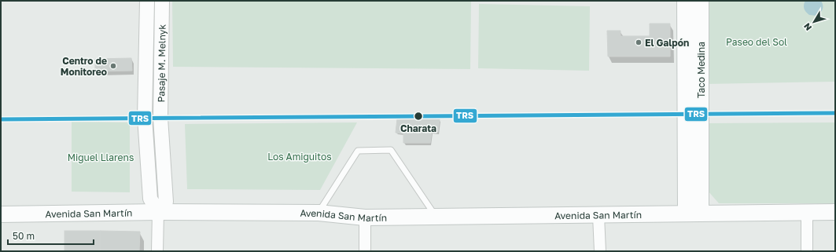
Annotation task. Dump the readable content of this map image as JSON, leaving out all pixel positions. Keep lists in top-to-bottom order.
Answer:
{
  "streets": {
    "main road": ["Taco Medina", "Avenida San Martín"],
    "street": ["Pasaje M. Melnyk"]
  },
  "crossings": [
    ["Pasaje M. Melnyk", "Avenida San Martín"],
    ["Taco Medina", "Avenida San Martín"]
  ],
  "parks": ["Paseo del Sol", "Los Amiguitos", "Miguel Llarens"],
  "places": ["El Galpón", "Centro de Monitoreo", "Charata"],
  "lines": ["transit line TRS"],
  "scale_bar": "50 m",
  "north": "bottom left"
}
